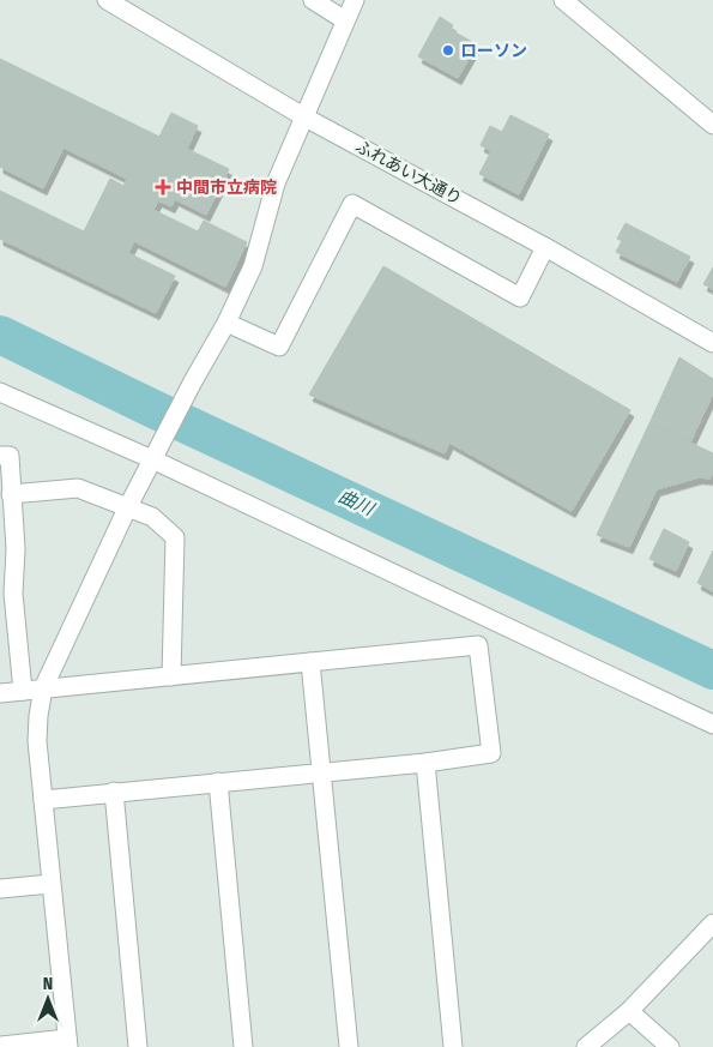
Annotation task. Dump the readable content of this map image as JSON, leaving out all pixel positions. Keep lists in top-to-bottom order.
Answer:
{
  "streets": {
    "street": ["ふれあい大通り"]
  },
  "water": ["曲川"],
  "places": {
    "other": ["ローソン"],
    "health": ["中間市立病院"]
  },
  "north": "top"
}
